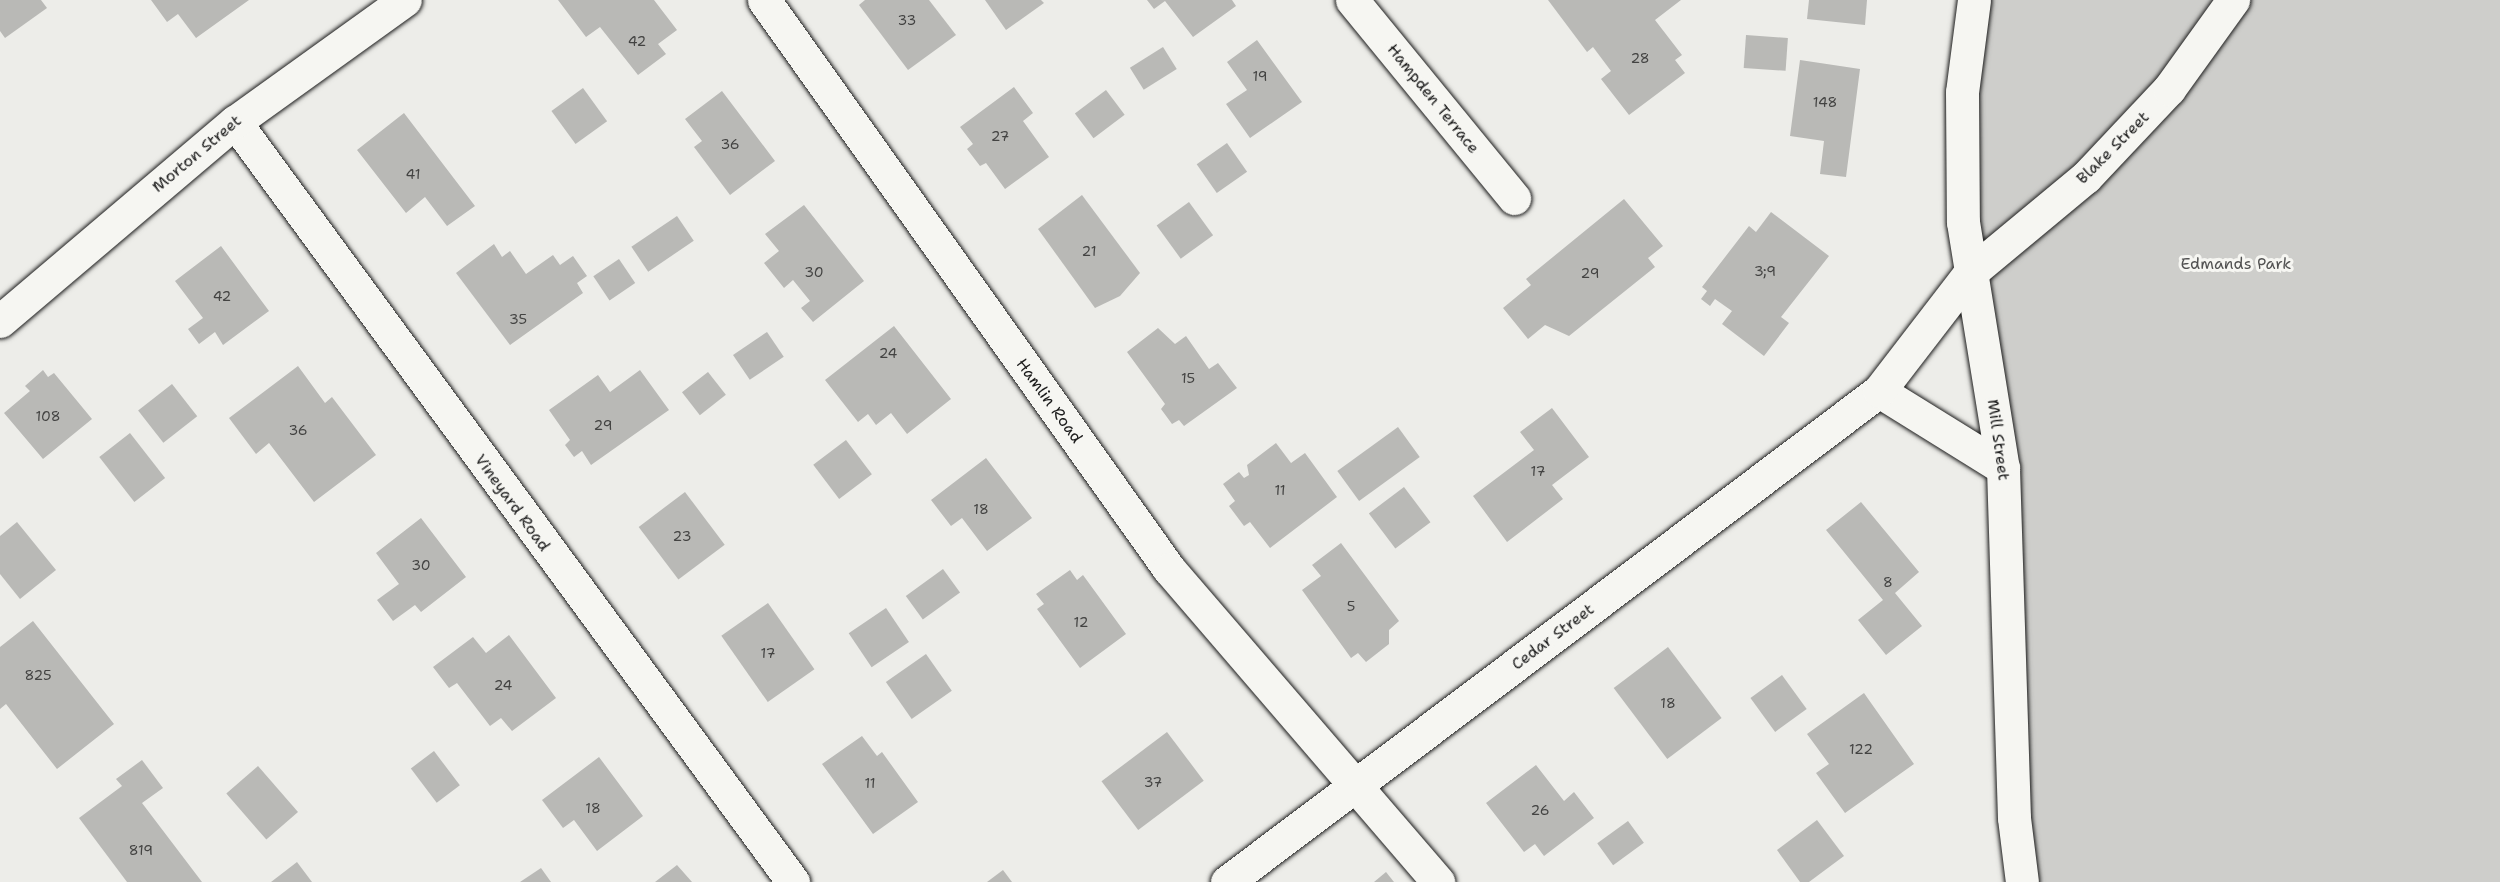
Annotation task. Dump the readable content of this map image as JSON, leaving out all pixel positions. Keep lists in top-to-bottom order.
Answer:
{
  "streets": {
    "street": [
      "Hampden Terrace",
      "Blake Street",
      "Morton Street",
      "Hamlin Road",
      "Mill Street",
      "Vineyard Road",
      "Cedar Street"
    ]
  },
  "crossings": [
    ["Blake Street", "Mill Street"],
    ["Blake Street", "Cedar Street"],
    ["Morton Street", "Vineyard Road"],
    ["Hamlin Road", "Cedar Street"],
    ["Mill Street", "Cedar Street"]
  ],
  "parks": ["Edmands Park"],
  "house_numbers": [
    "33",
    "42",
    "28",
    "19",
    "148",
    "27",
    "36",
    "41",
    "21",
    "3;9",
    "30",
    "29",
    "42",
    "35",
    "24",
    "15",
    "108",
    "29",
    "36",
    "17",
    "11",
    "18",
    "23",
    "30",
    "8",
    "5",
    "12",
    "17",
    "825",
    "24",
    "18",
    "122",
    "37",
    "11",
    "18",
    "26",
    "819"
  ]
}
